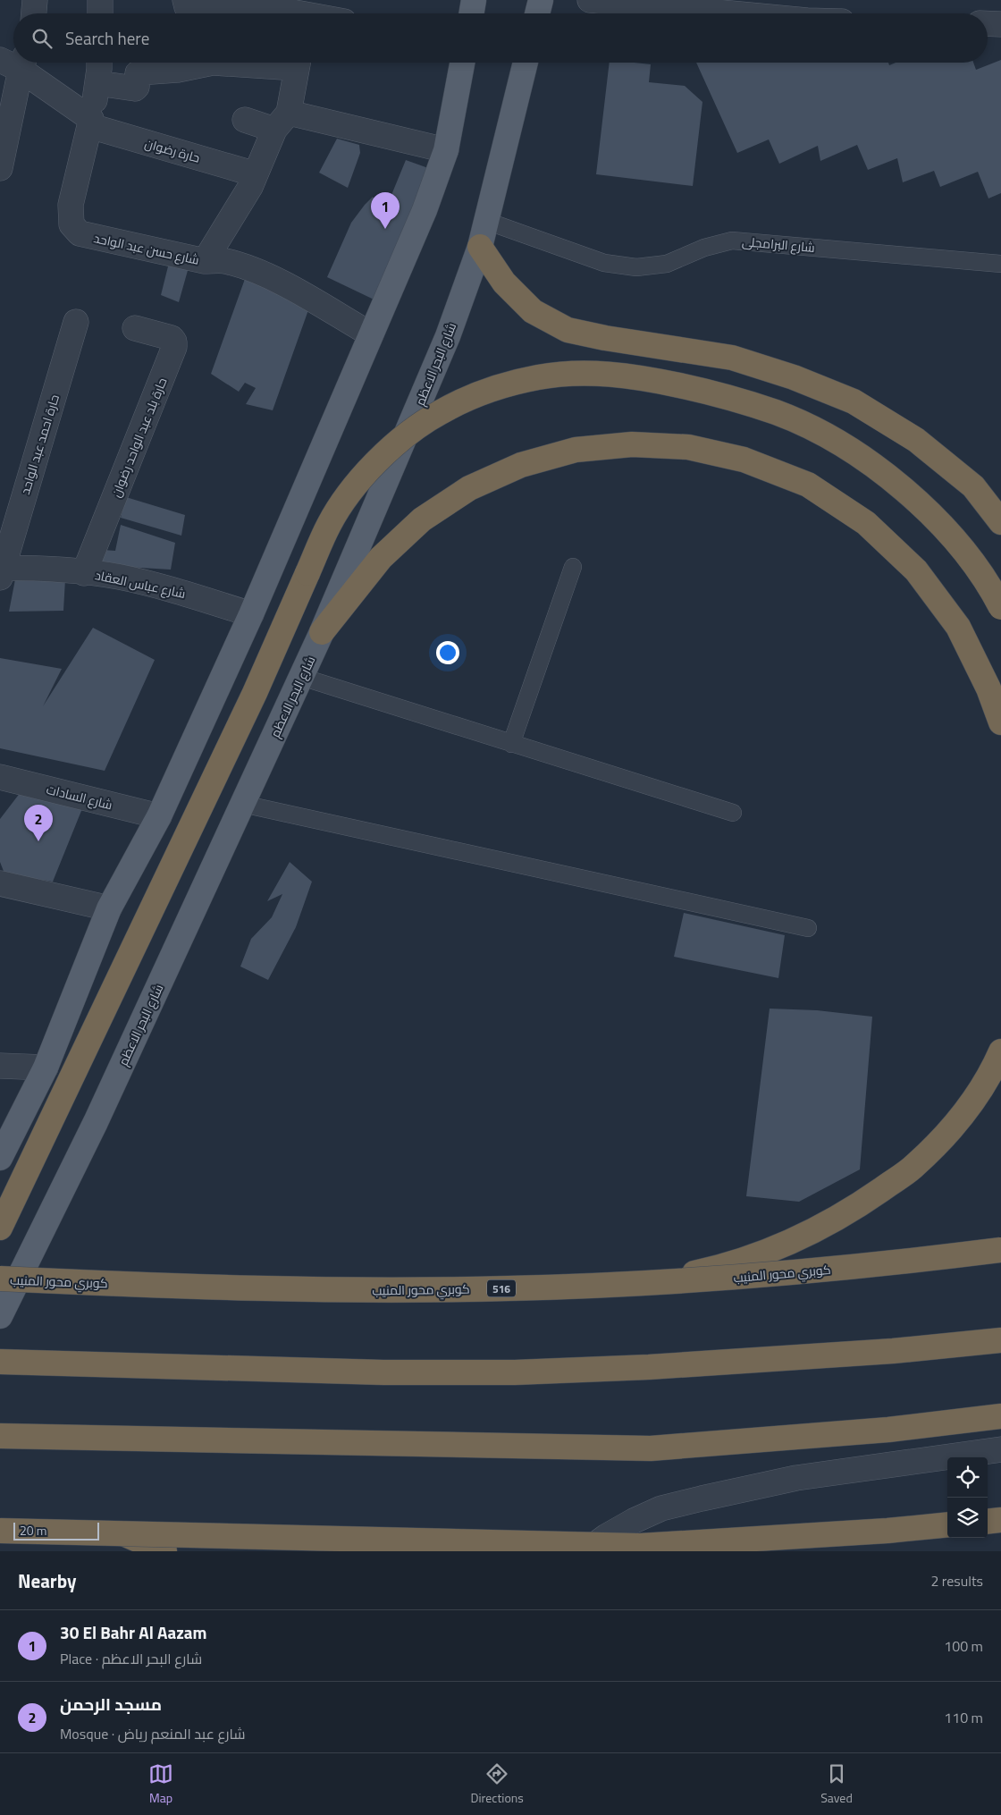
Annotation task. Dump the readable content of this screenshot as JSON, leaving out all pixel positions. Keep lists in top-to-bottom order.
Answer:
{
  "streets": {
    "highway": ["كوبري محور المنيب", "516"],
    "main road": ["شارع البحر الاعظم"],
    "street": [
      "حارة رضوان",
      "شارع حسن عبد الواحد",
      "حارة بلد عبد الواحد رضوان",
      "حارة احمد عبد الواحد",
      "شارع عباس العقاد",
      "شارع السادات"
    ],
    "lane": ["شارع البرامجلى"]
  },
  "crossings": [
    ["حارة رضوان", "شارع حسن عبد الواحد"],
    ["شارع البرامجلى", "شارع البحر الاعظم"],
    ["حارة بلد عبد الواحد رضوان", "شارع عباس العقاد"],
    ["حارة احمد عبد الواحد", "شارع عباس العقاد"]
  ],
  "scale_bar": "20 m",
  "page": {
    "search": "Search here",
    "pins": ["1", "2"],
    "scale": "20 m",
    "heading": ["Nearby", "2 results"],
    "list": [
      {
        "mark": "1",
        "name": "30 El Bahr Al Aazam",
        "note": "Place · شارع البحر الاعظم",
        "value": "100 m"
      },
      {
        "mark": "2",
        "name": "مسجد الرحمن",
        "note": "Mosque · شارع عبد المنعم رياض",
        "value": "110 m"
      }
    ],
    "nav": ["Map", "Directions", "Saved"]
  }
}
